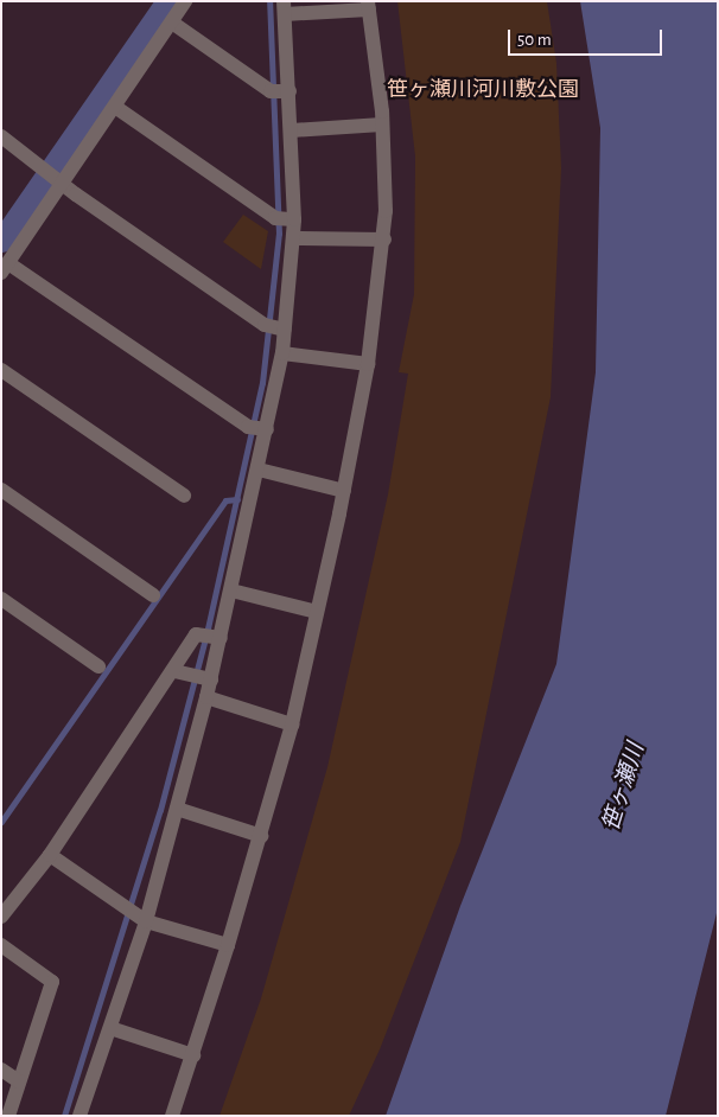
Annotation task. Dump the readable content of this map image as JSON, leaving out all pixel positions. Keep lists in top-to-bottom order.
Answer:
{
  "water": ["笹ヶ瀬川"],
  "parks": ["笹ヶ瀬川河川敷公園"],
  "scale_bar": "50 m"
}
